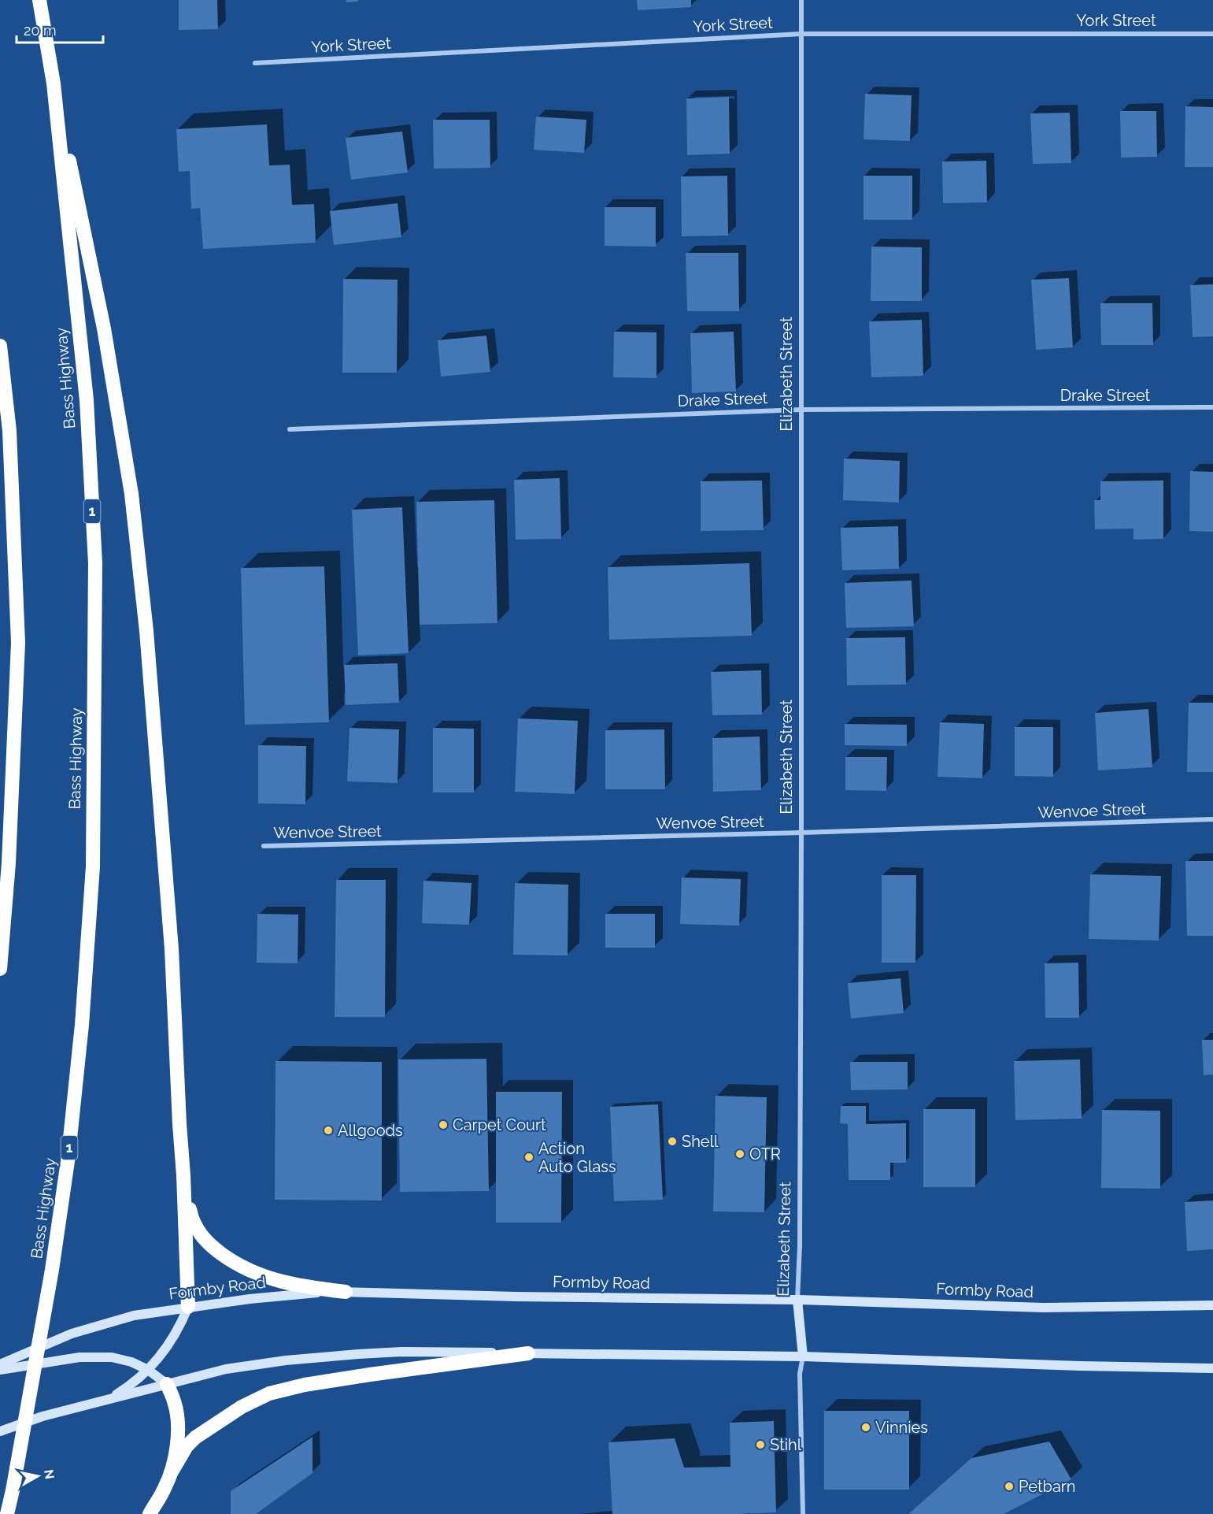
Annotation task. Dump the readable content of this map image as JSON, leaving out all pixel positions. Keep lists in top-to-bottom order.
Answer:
{
  "streets": {
    "highway": ["Bass Highway", "1"],
    "main road": ["Elizabeth Street", "Formby Road"],
    "street": ["York Street", "Drake Street", "Wenvoe Street"]
  },
  "crossings": [
    ["York Street", "Elizabeth Street"],
    ["Elizabeth Street", "Drake Street"],
    ["Elizabeth Street", "Wenvoe Street"],
    ["Elizabeth Street", "Formby Road"]
  ],
  "places": [
    "Carpet Court",
    "Allgoods",
    "Shell",
    "OTR",
    "Action Auto Glass",
    "Vinnies",
    "Stihl",
    "Petbarn"
  ],
  "scale_bar": "20 m",
  "north": "right"
}
